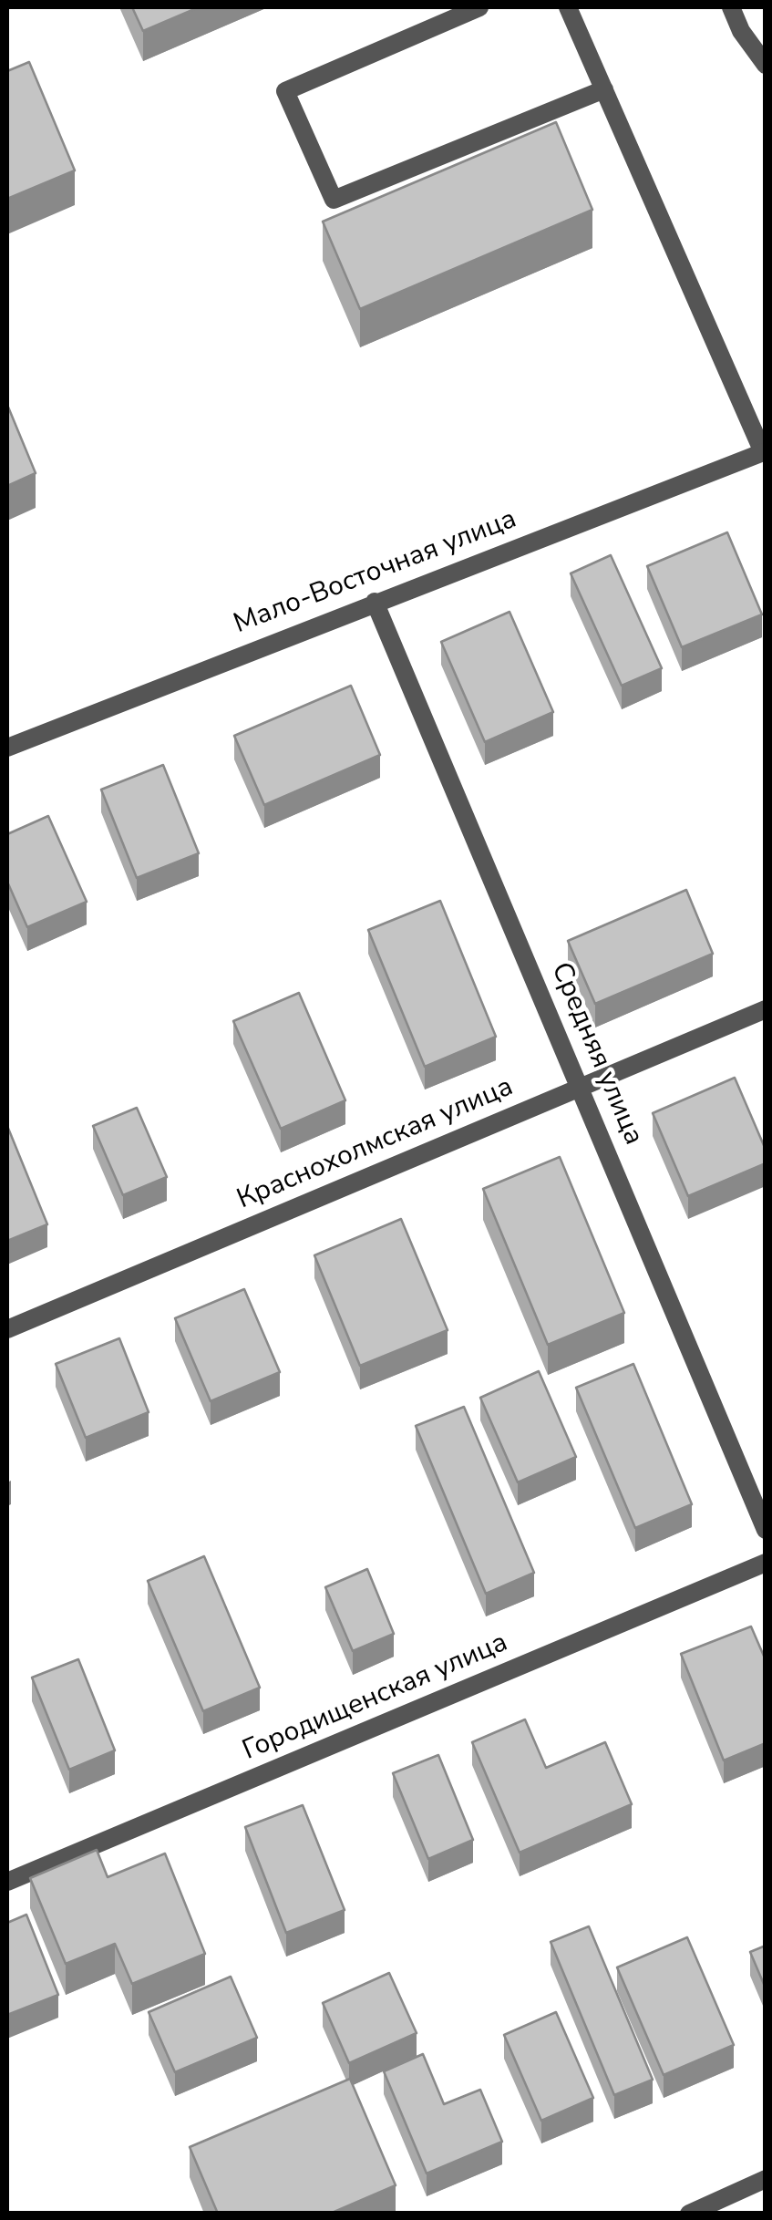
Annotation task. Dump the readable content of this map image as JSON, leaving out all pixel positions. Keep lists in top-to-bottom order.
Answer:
{
  "streets": {
    "street": [
      "Мало-Восточная улица",
      "Средняя улица",
      "Краснохолмская улица",
      "Городищенская улица"
    ]
  },
  "crossings": [
    ["Мало-Восточная улица", "Средняя улица"],
    ["Средняя улица", "Краснохолмская улица"]
  ]
}
